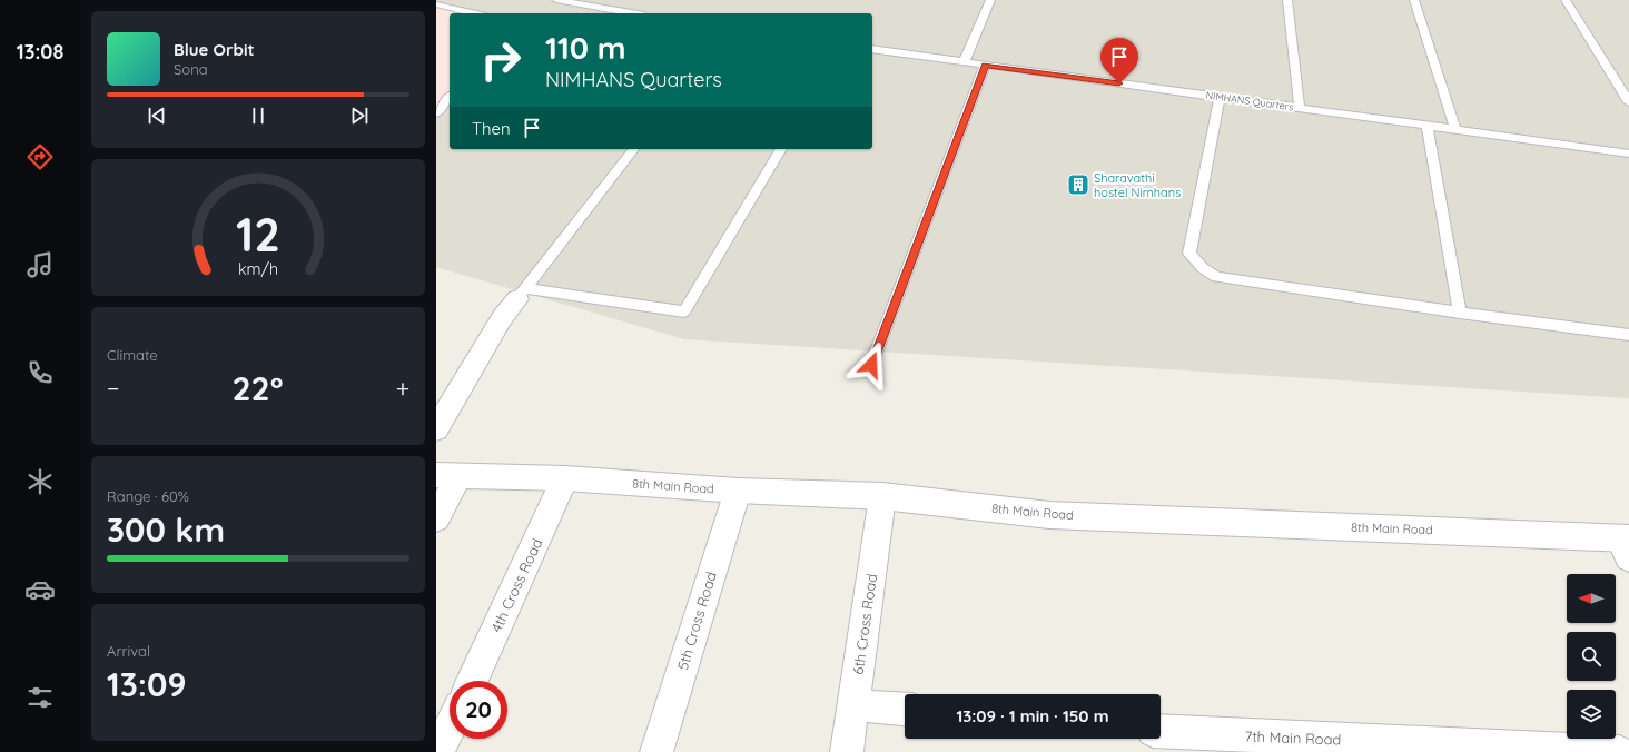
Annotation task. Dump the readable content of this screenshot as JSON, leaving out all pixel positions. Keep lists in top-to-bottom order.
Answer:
{
  "streets": {
    "street": [
      "8th Main Road",
      "4th Cross Road",
      "5th Cross Road",
      "6th Cross Road",
      "7th Main Road"
    ],
    "lane": ["NIMHANS Quarters"]
  },
  "crossings": [
    ["8th Main Road", "4th Cross Road"],
    ["8th Main Road", "5th Cross Road"],
    ["8th Main Road", "6th Cross Road"]
  ],
  "places": {
    "building": ["Sharavathi hostel Nimhans"]
  },
  "north": "left",
  "page": {
    "tabs": "13:08",
    "turn": ["110 m", "NIMHANS Quarters"],
    "song": ["Blue Orbit", "Sona"],
    "then": "Then",
    "tile": [
      "Climate",
      ["Range · 60%", "300 km"],
      ["Arrival", "13:09"]
    ],
    "heat": ["−", "22°", "+"],
    "limit": "20",
    "trip": "13:09 · 1 min · 150 m",
    "gauge": ["12", "km/h"]
  }
}
